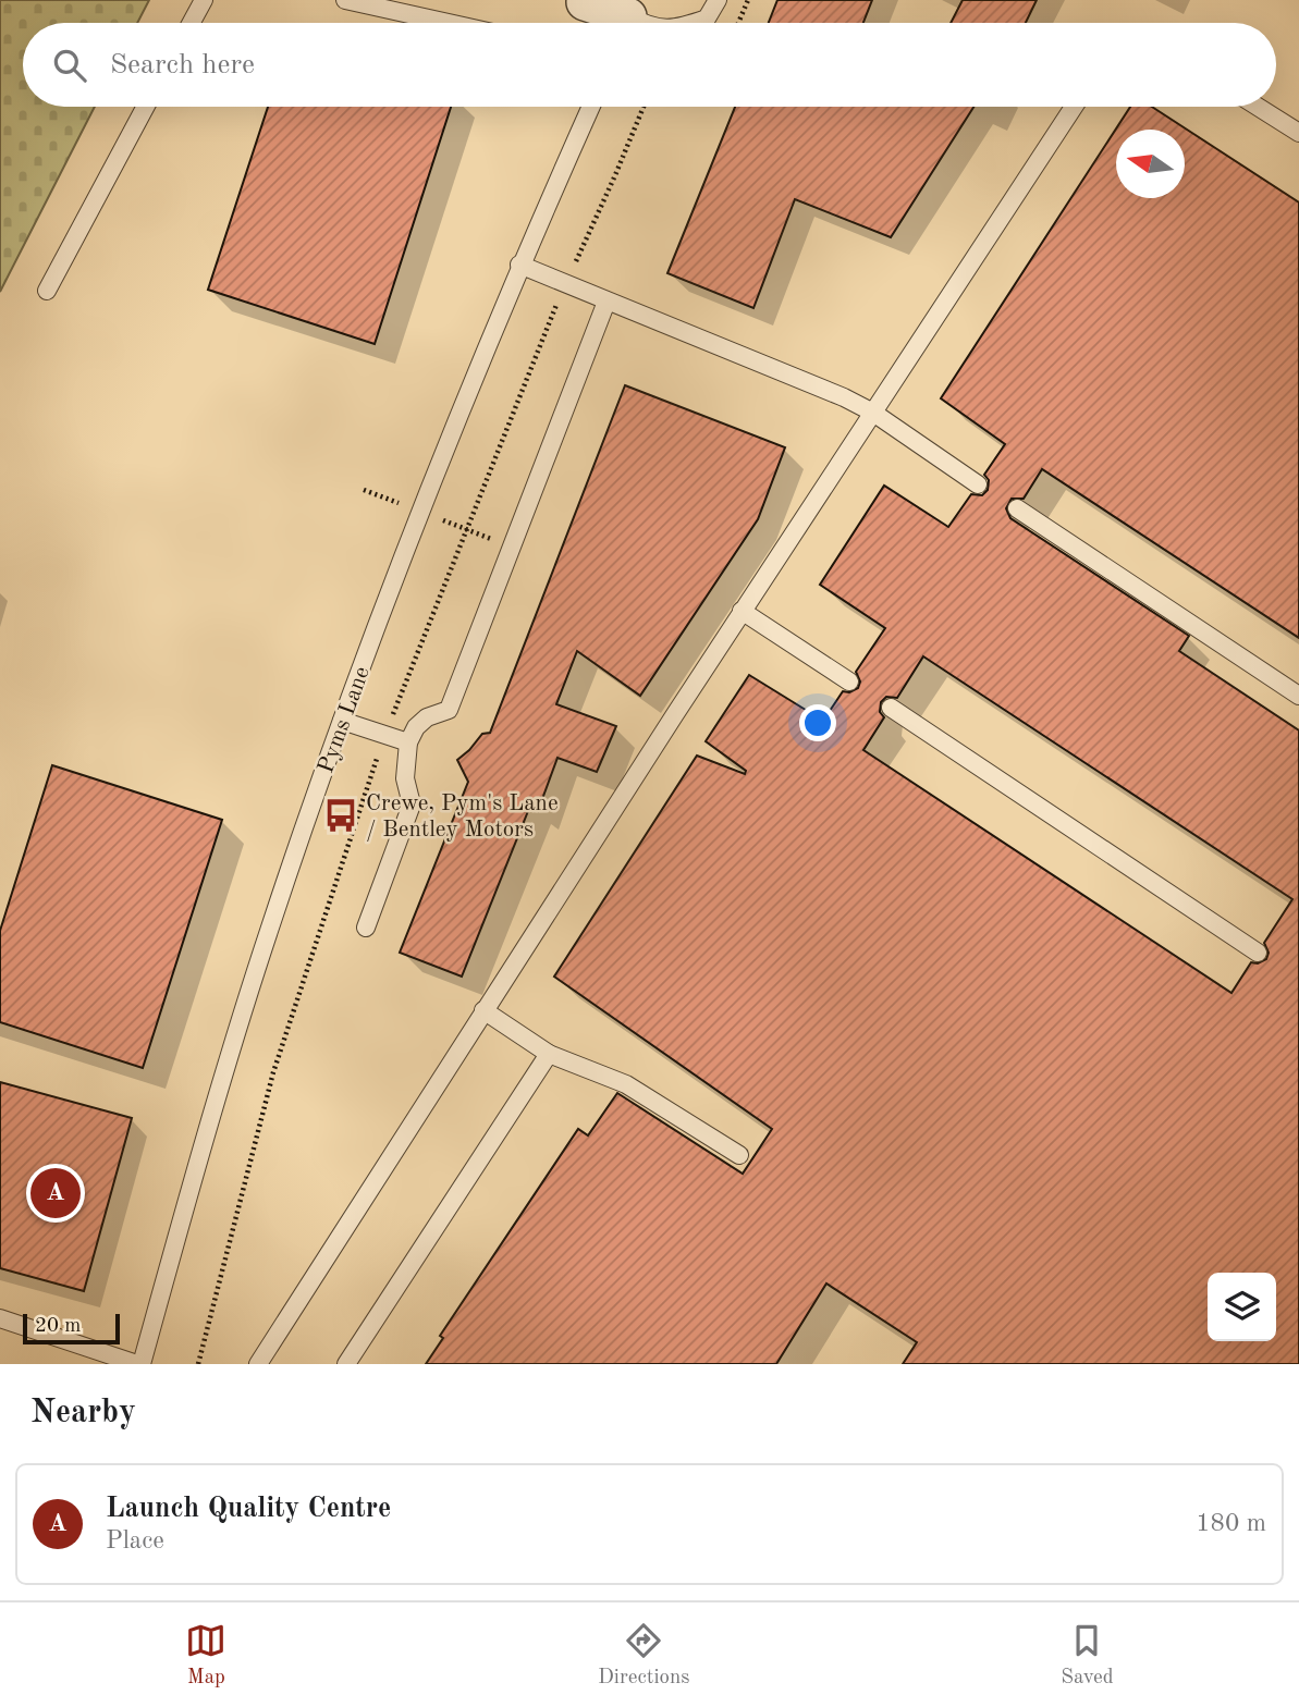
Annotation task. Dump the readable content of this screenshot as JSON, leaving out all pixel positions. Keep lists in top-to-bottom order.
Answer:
{
  "streets": {
    "lane": ["Pyms Lane"]
  },
  "places": {
    "bus stop": ["Crewe, Pym's Lane / Bentley Motors"]
  },
  "scale_bar": "20 m",
  "north": "left",
  "page": {
    "search": "Search here",
    "pins": "A",
    "scale": "20 m",
    "heading": "Nearby",
    "list": [
      {
        "mark": "A",
        "name": "Launch Quality Centre",
        "note": "Place",
        "value": "180 m"
      }
    ],
    "nav": ["Map", "Directions", "Saved"]
  }
}
